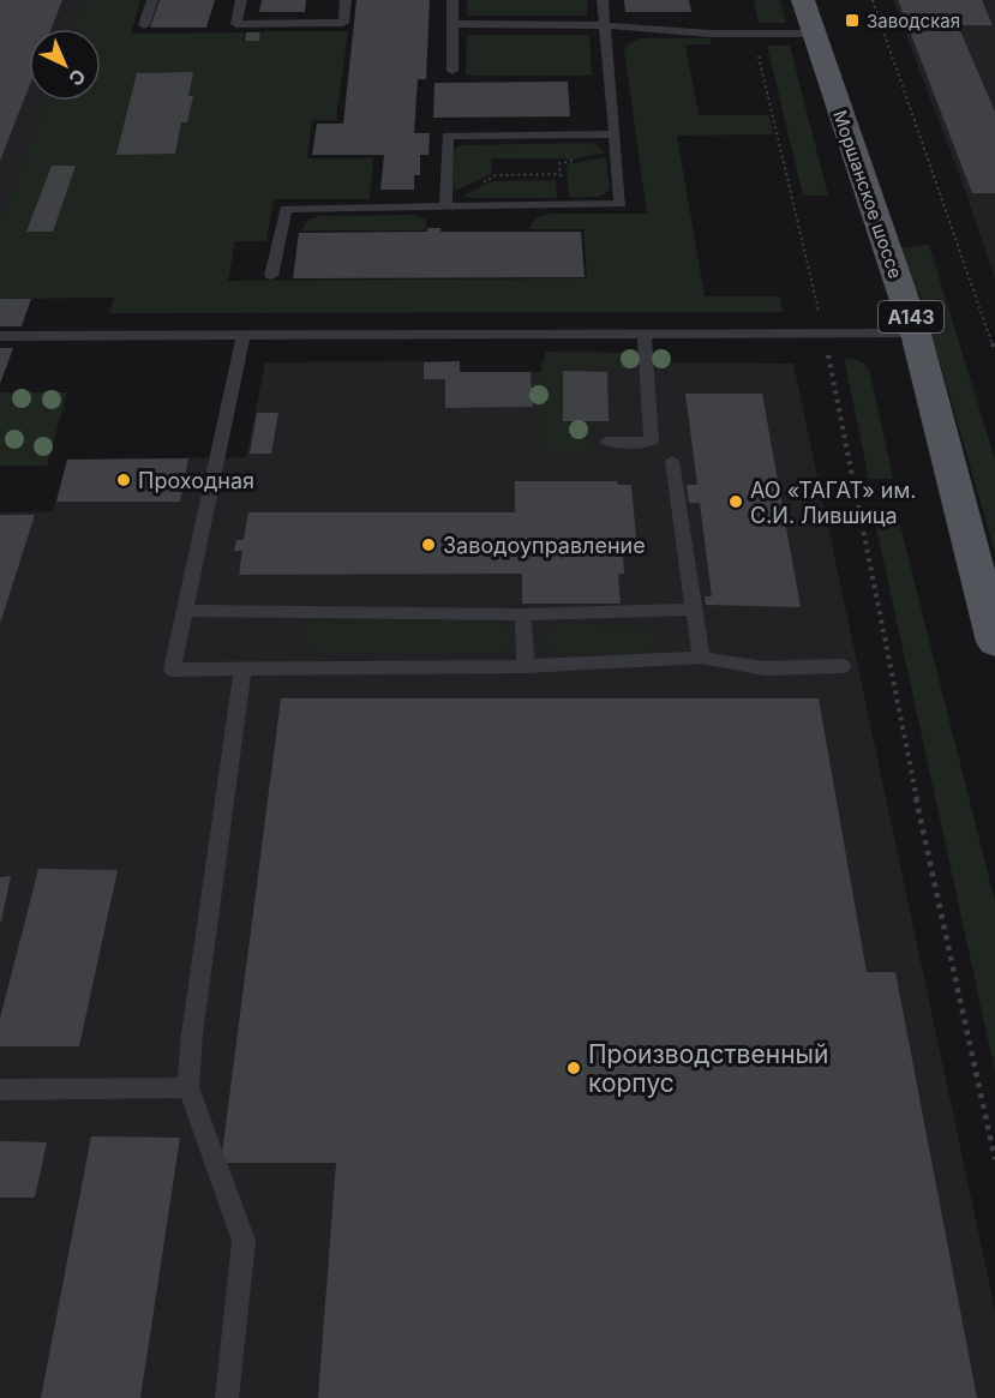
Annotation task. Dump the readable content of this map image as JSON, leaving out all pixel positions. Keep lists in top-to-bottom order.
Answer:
{
  "streets": {
    "main road": ["Моршанское шоссе", "А143"]
  },
  "places": {
    "transit": ["Заводская"],
    "other": [
      "Проходная",
      "АО «ТАГАТ» им. С.И. Лившица",
      "Заводоуправление",
      "Производственный корпус"
    ]
  },
  "north": "bottom right"
}
